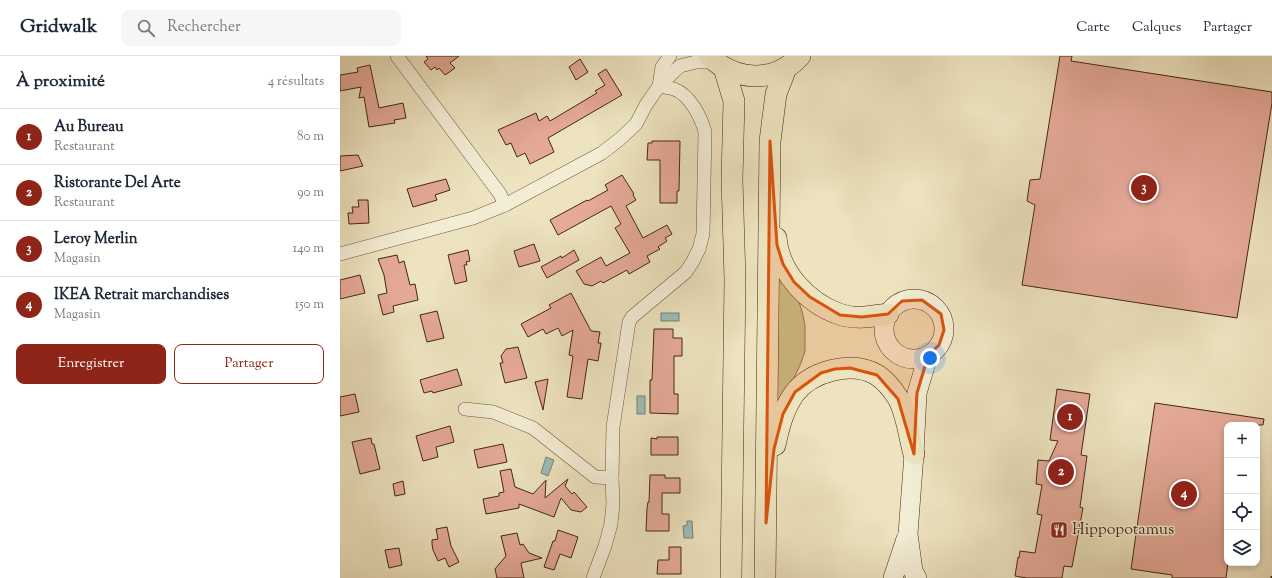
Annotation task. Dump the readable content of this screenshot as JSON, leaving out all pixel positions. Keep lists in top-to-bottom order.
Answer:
{
  "places": {
    "restaurant": ["Hippopotamus"]
  },
  "page": {
    "header": "Gridwalk",
    "search": "Rechercher",
    "nav": ["Carte", "Calques", "Partager"],
    "heading": ["À proximité", "4 résultats"],
    "list": [
      {
        "mark": "1",
        "name": "Au Bureau",
        "note": "Restaurant",
        "value": "80 m"
      },
      {
        "mark": "2",
        "name": "Ristorante Del Arte",
        "note": "Restaurant",
        "value": "90 m"
      },
      {
        "mark": "3",
        "name": "Leroy Merlin",
        "note": "Magasin",
        "value": "140 m"
      },
      {
        "mark": "4",
        "name": "IKEA Retrait marchandises",
        "note": "Magasin",
        "value": "150 m"
      }
    ],
    "pins": [
      "3",
      "1",
      "2",
      "4"
    ],
    "buttons": ["Enregistrer", "Partager"],
    "map_buttons": ["+", "−"]
  }
}
